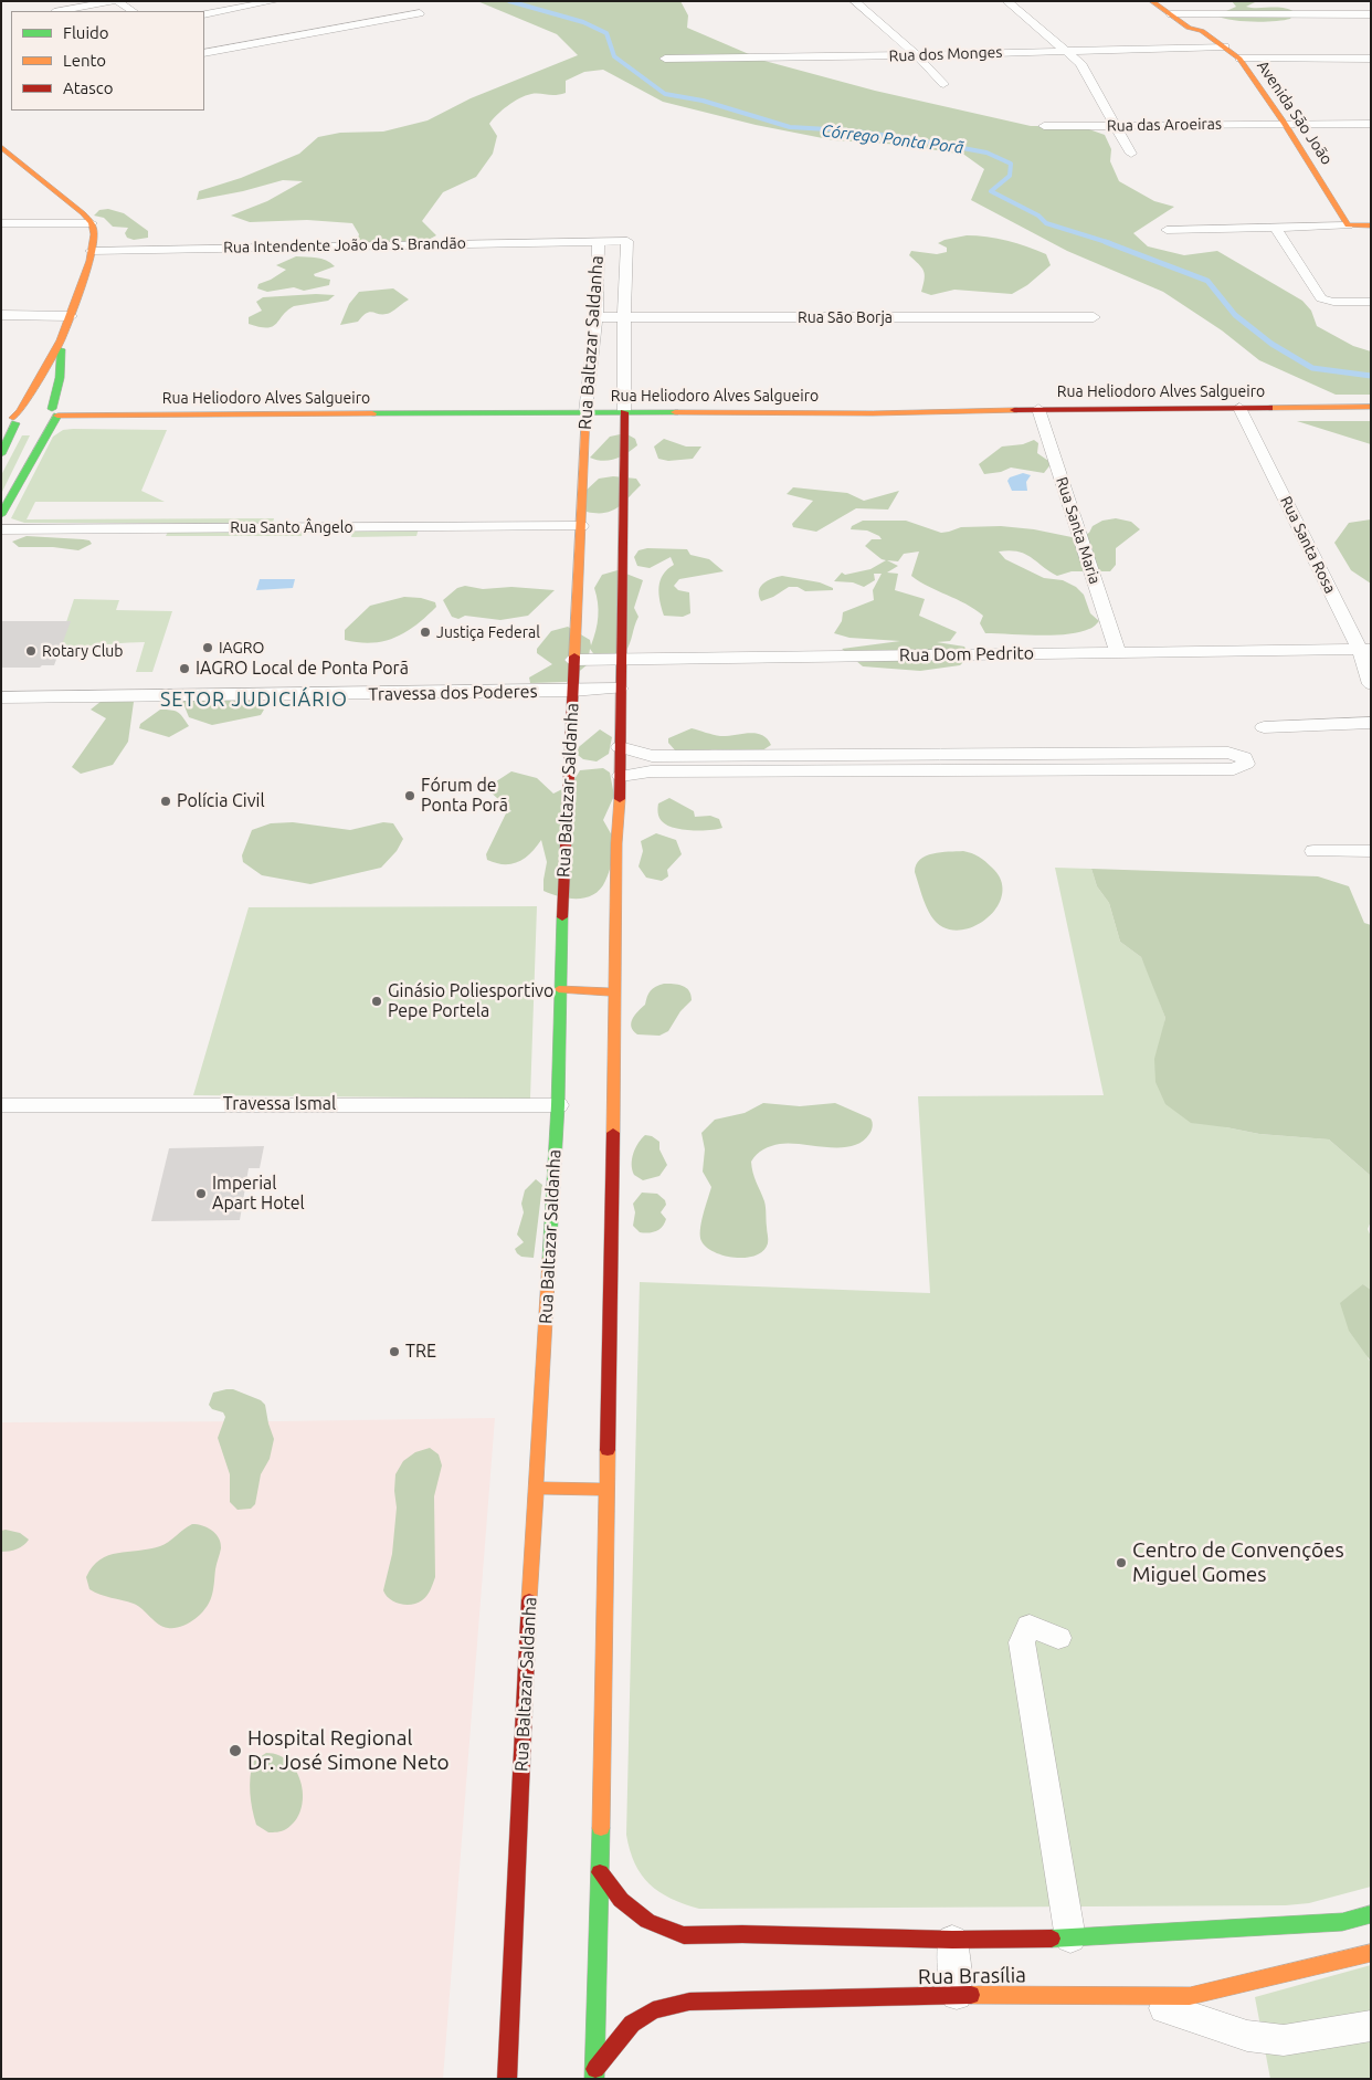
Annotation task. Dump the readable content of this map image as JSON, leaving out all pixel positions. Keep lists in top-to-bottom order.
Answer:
{
  "streets": {
    "main road": [
      "Avenida São João",
      "Rua Baltazar Saldanha",
      "Rua Heliodoro Alves Salgueiro",
      "Rua Brasília"
    ],
    "street": [
      "Rua dos Monges",
      "Rua das Aroeiras",
      "Rua Intendente João da S. Brandão",
      "Rua São Borja",
      "Rua Santo Ângelo",
      "Rua Santa Maria",
      "Rua Santa Rosa",
      "Rua Dom Pedrito",
      "Travessa dos Poderes",
      "Travessa Ismal"
    ]
  },
  "crossings": [
    ["Rua dos Monges", "Avenida São João"],
    ["Avenida São João", "Rua das Aroeiras"],
    ["Rua Intendente João da S. Brandão", "Rua Baltazar Saldanha"],
    ["Rua São Borja", "Rua Baltazar Saldanha"],
    ["Rua Baltazar Saldanha", "Rua Heliodoro Alves Salgueiro"],
    ["Rua Baltazar Saldanha", "Rua Santo Ângelo"],
    ["Rua Baltazar Saldanha", "Rua Dom Pedrito"],
    ["Rua Baltazar Saldanha", "Travessa dos Poderes"],
    ["Rua Baltazar Saldanha", "Travessa Ismal"],
    ["Rua Baltazar Saldanha", "Rua Brasília"],
    ["Rua Heliodoro Alves Salgueiro", "Rua Santa Maria"],
    ["Rua Heliodoro Alves Salgueiro", "Rua Santa Rosa"],
    ["Rua Santa Maria", "Rua Dom Pedrito"],
    ["Rua Santa Rosa", "Rua Dom Pedrito"]
  ],
  "districts": ["SETOR JUDICIÁRIO"],
  "water": ["Córrego Ponta Porã"],
  "places": [
    "Justiça Federal",
    "IAGRO",
    "Rotary Club",
    "IAGRO Local de Ponta Porã",
    "Fórum de Ponta Porã",
    "Polícia Civil",
    "Ginásio Poliesportivo Pepe Portela",
    "Imperial Apart Hotel",
    "TRE",
    "Centro de Convenções Miguel Gomes",
    "Hospital Regional Dr. José Simone Neto"
  ],
  "legend": ["Fluido", "Lento", "Atasco"]
}
